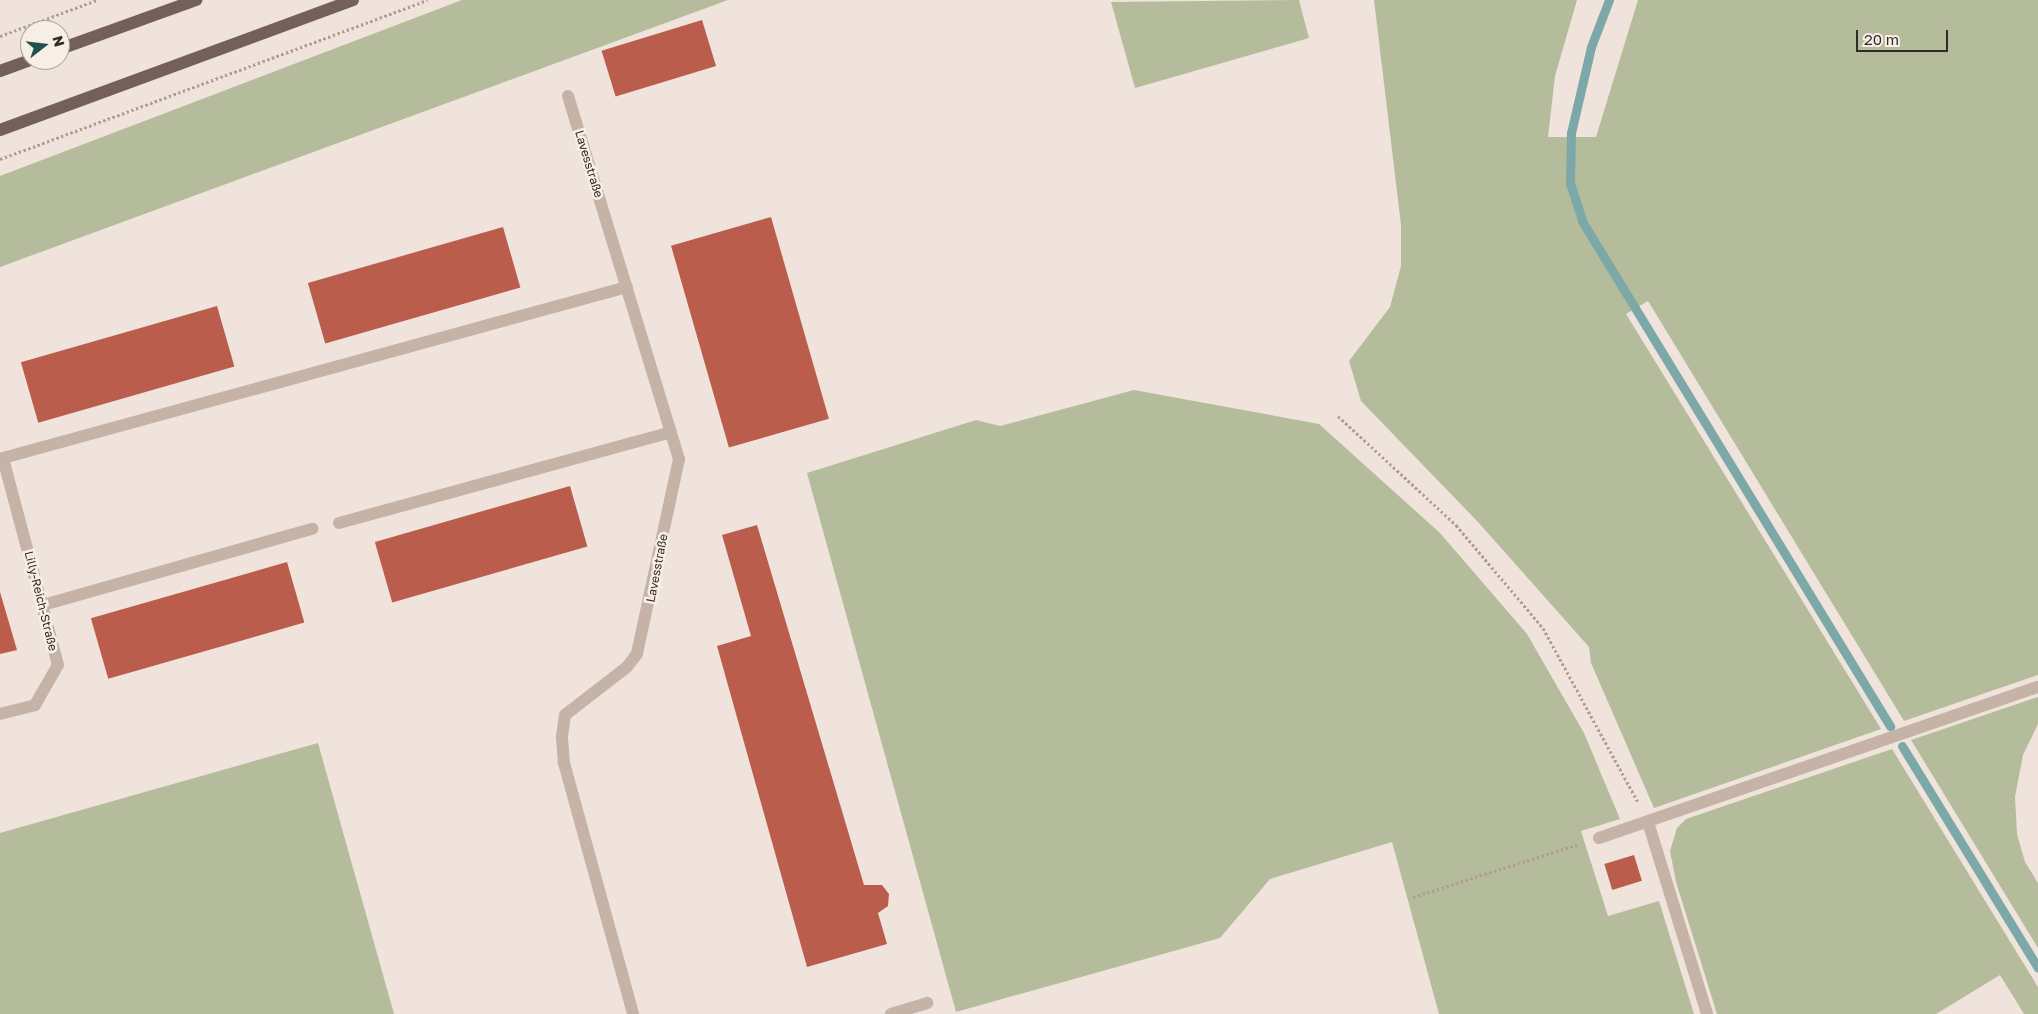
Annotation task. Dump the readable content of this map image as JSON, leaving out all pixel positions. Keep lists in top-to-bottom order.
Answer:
{
  "streets": {
    "street": ["Lavesstraße", "Lilly-Reich-Straße"]
  },
  "crossings": [
    ["Lavesstraße", "Lilly-Reich-Straße"]
  ],
  "scale_bar": "20 m",
  "north": "right"
}
